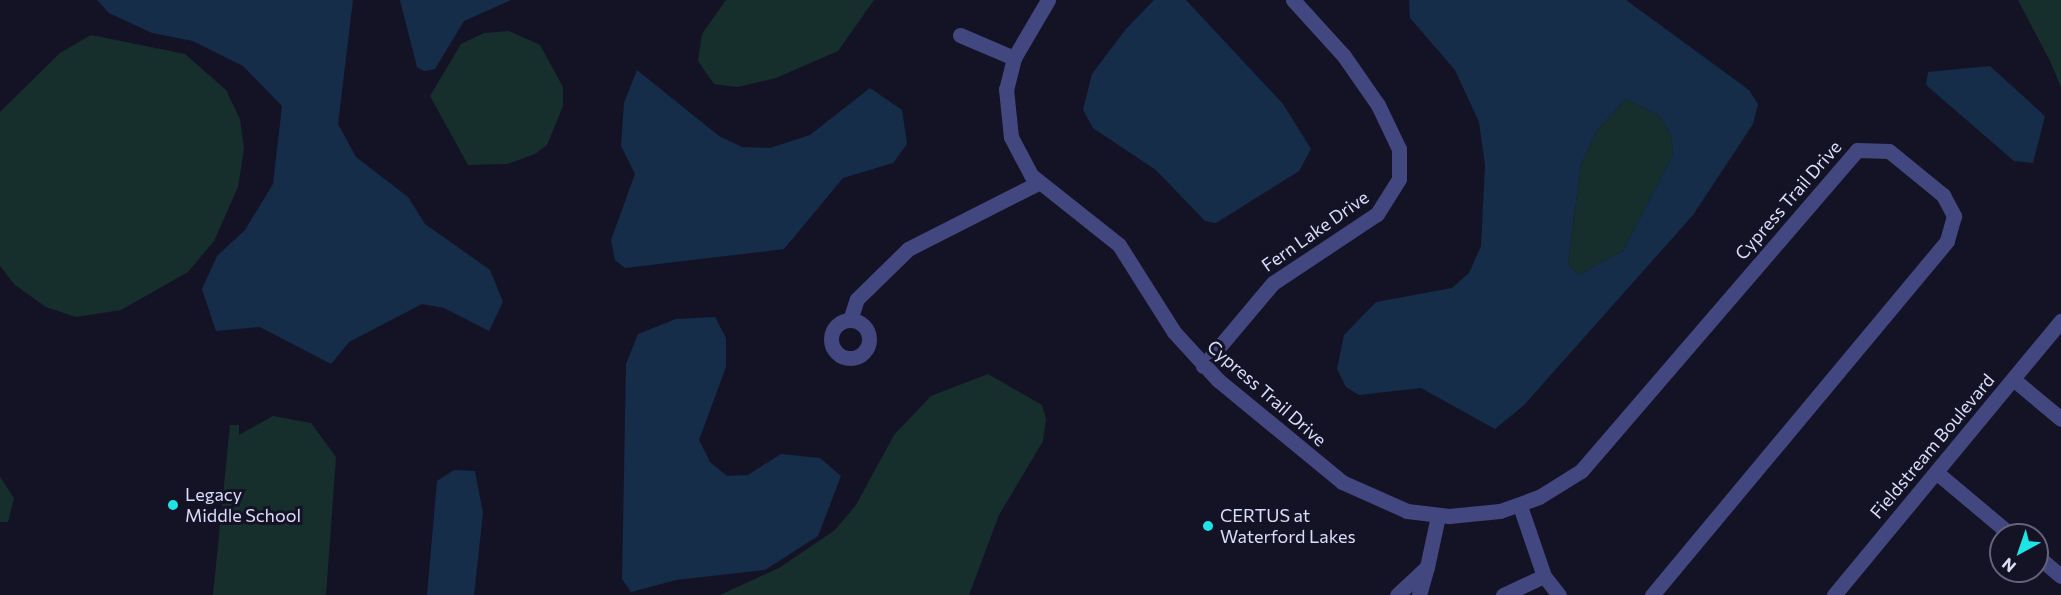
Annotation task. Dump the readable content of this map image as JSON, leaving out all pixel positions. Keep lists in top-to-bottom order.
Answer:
{
  "streets": {
    "street": ["Cypress Trail Drive", "Fern Lake Drive", "Fieldstream Boulevard"]
  },
  "crossings": [
    ["Cypress Trail Drive", "Fern Lake Drive"]
  ],
  "places": ["Legacy Middle School", "CERTUS at Waterford Lakes"],
  "north": "bottom left"
}
